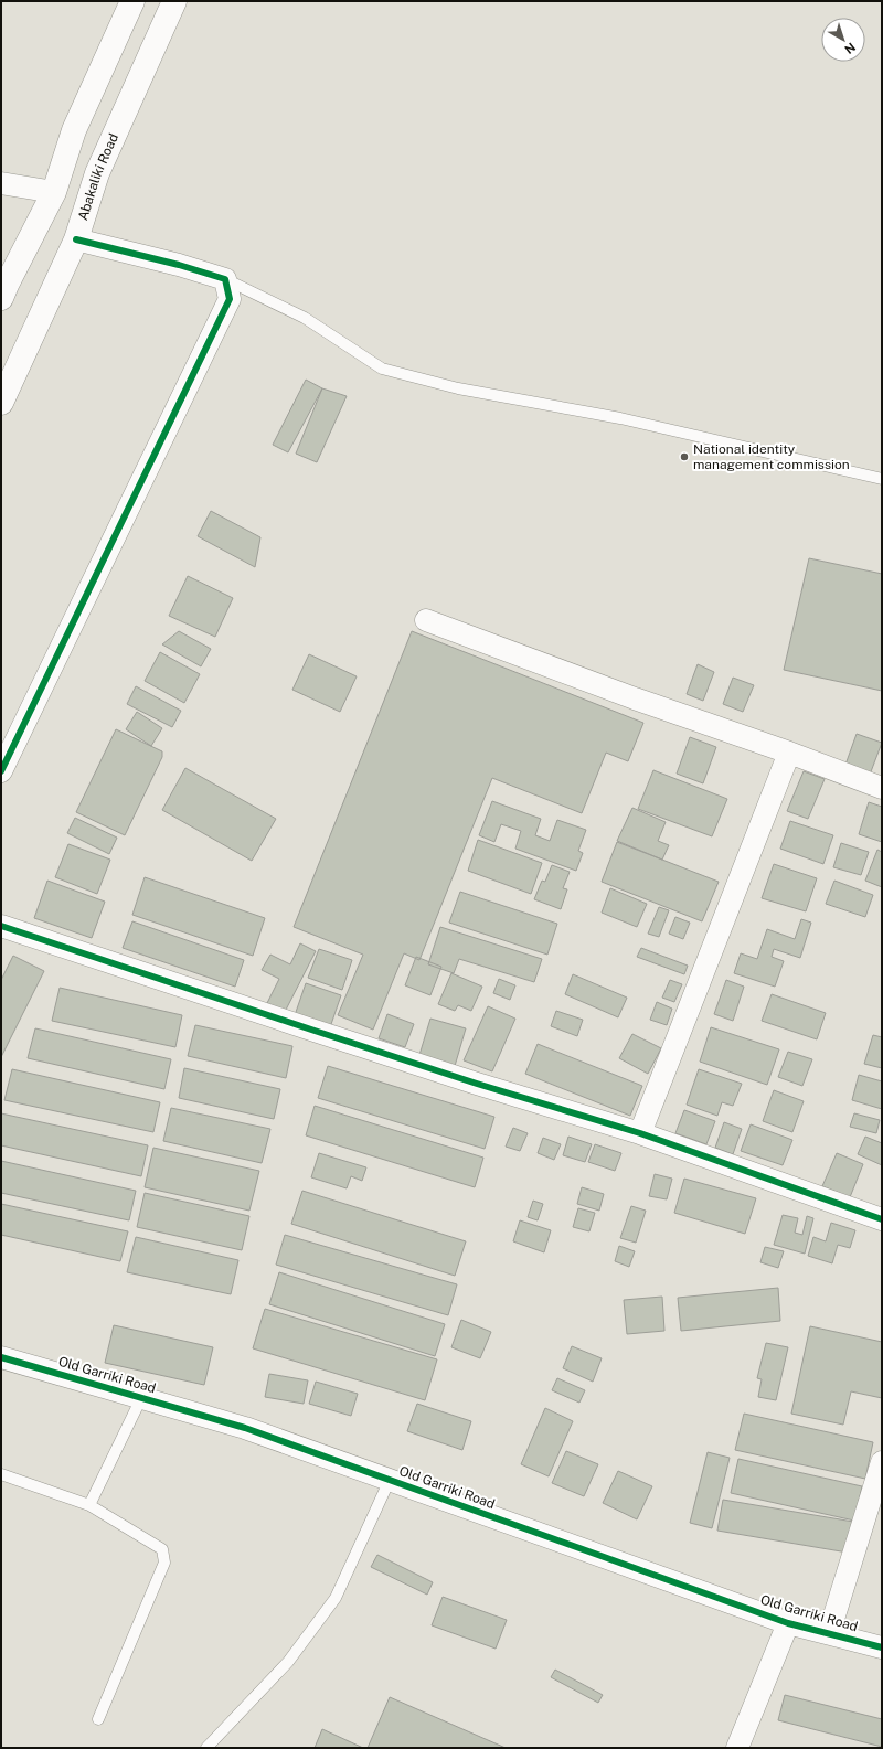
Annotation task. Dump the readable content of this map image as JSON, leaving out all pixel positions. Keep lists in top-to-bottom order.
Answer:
{
  "streets": {
    "highway": ["Abakaliki Road"],
    "street": ["Old Garriki Road"]
  },
  "places": ["National identity management commission"],
  "north": "bottom right"
}
